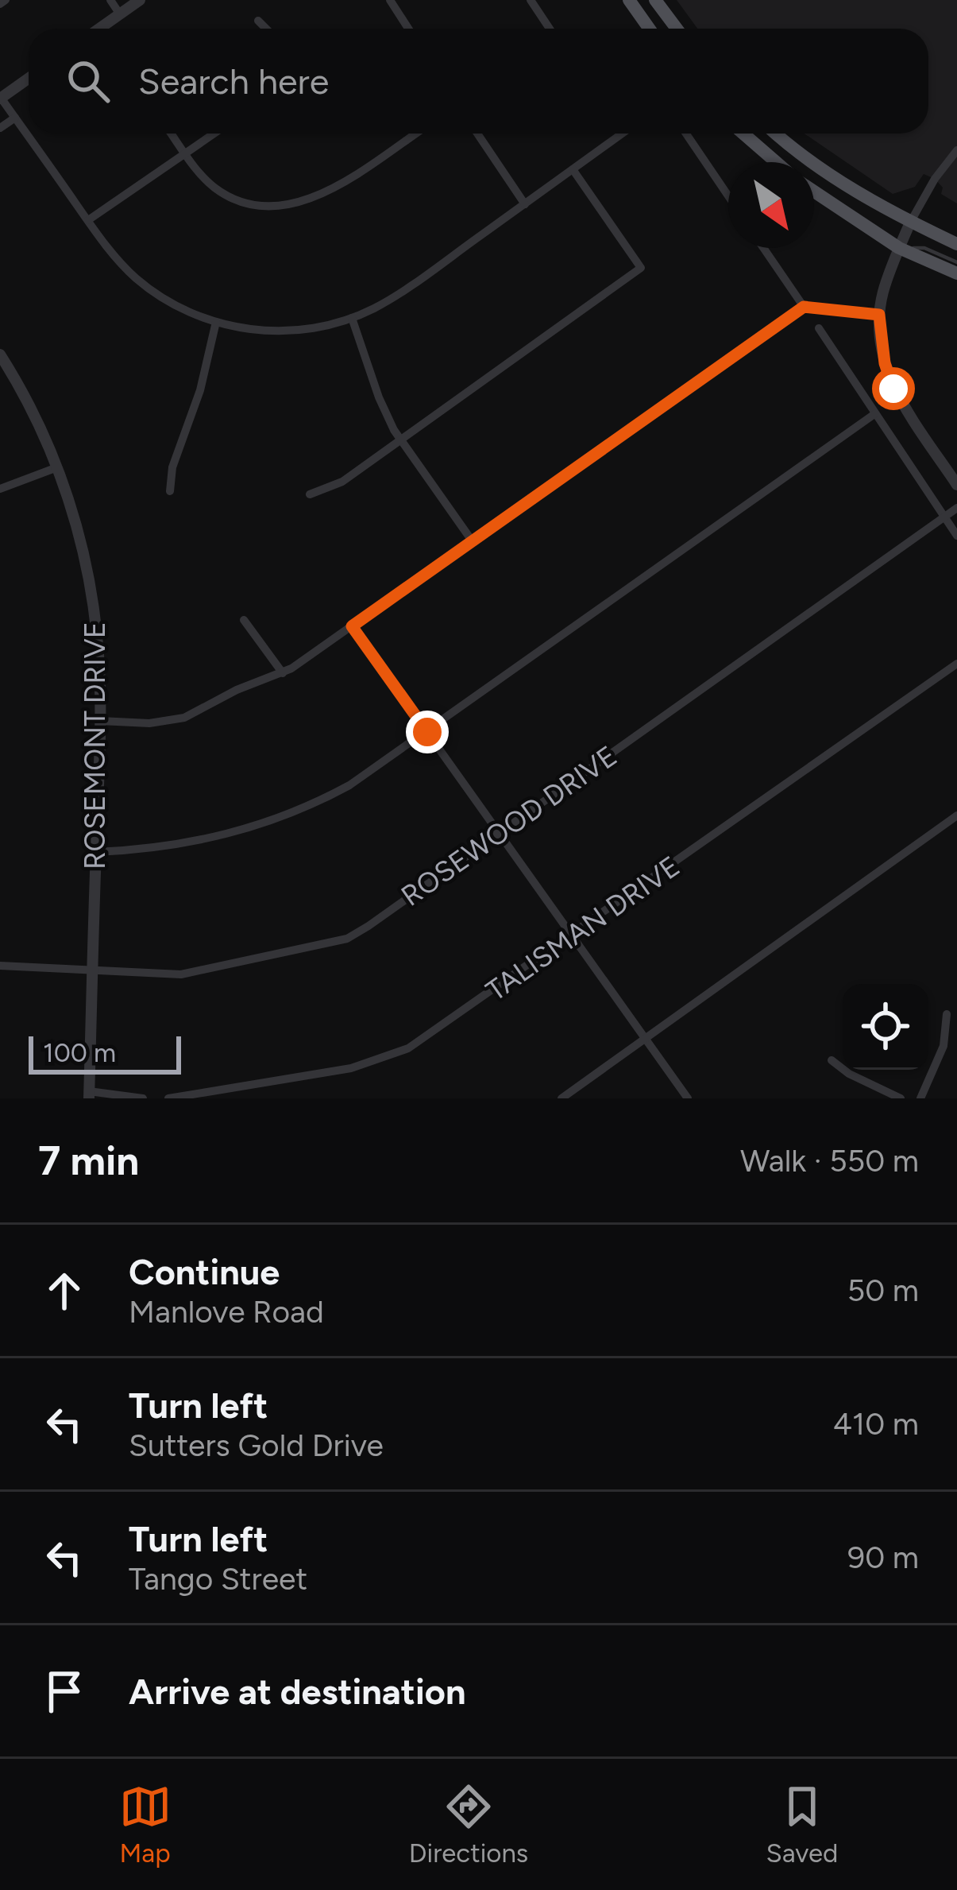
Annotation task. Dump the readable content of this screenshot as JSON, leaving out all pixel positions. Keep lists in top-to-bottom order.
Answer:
{
  "streets": {
    "street": ["ROSEMONT DRIVE", "ROSEWOOD DRIVE", "TALISMAN DRIVE"]
  },
  "crossings": [
    ["ROSEMONT DRIVE", "ROSEWOOD DRIVE"]
  ],
  "scale_bar": "100 m",
  "north": "bottom right",
  "page": {
    "search": "Search here",
    "scale": "100 m",
    "heading": ["7 min", "Walk · 550 m"],
    "list": [
      ["Continue", "Manlove Road", "50 m"],
      ["Turn left", "Sutters Gold Drive", "410 m"],
      ["Turn left", "Tango Street", "90 m"],
      "Arrive at destination"
    ],
    "nav": ["Map", "Directions", "Saved"]
  }
}
